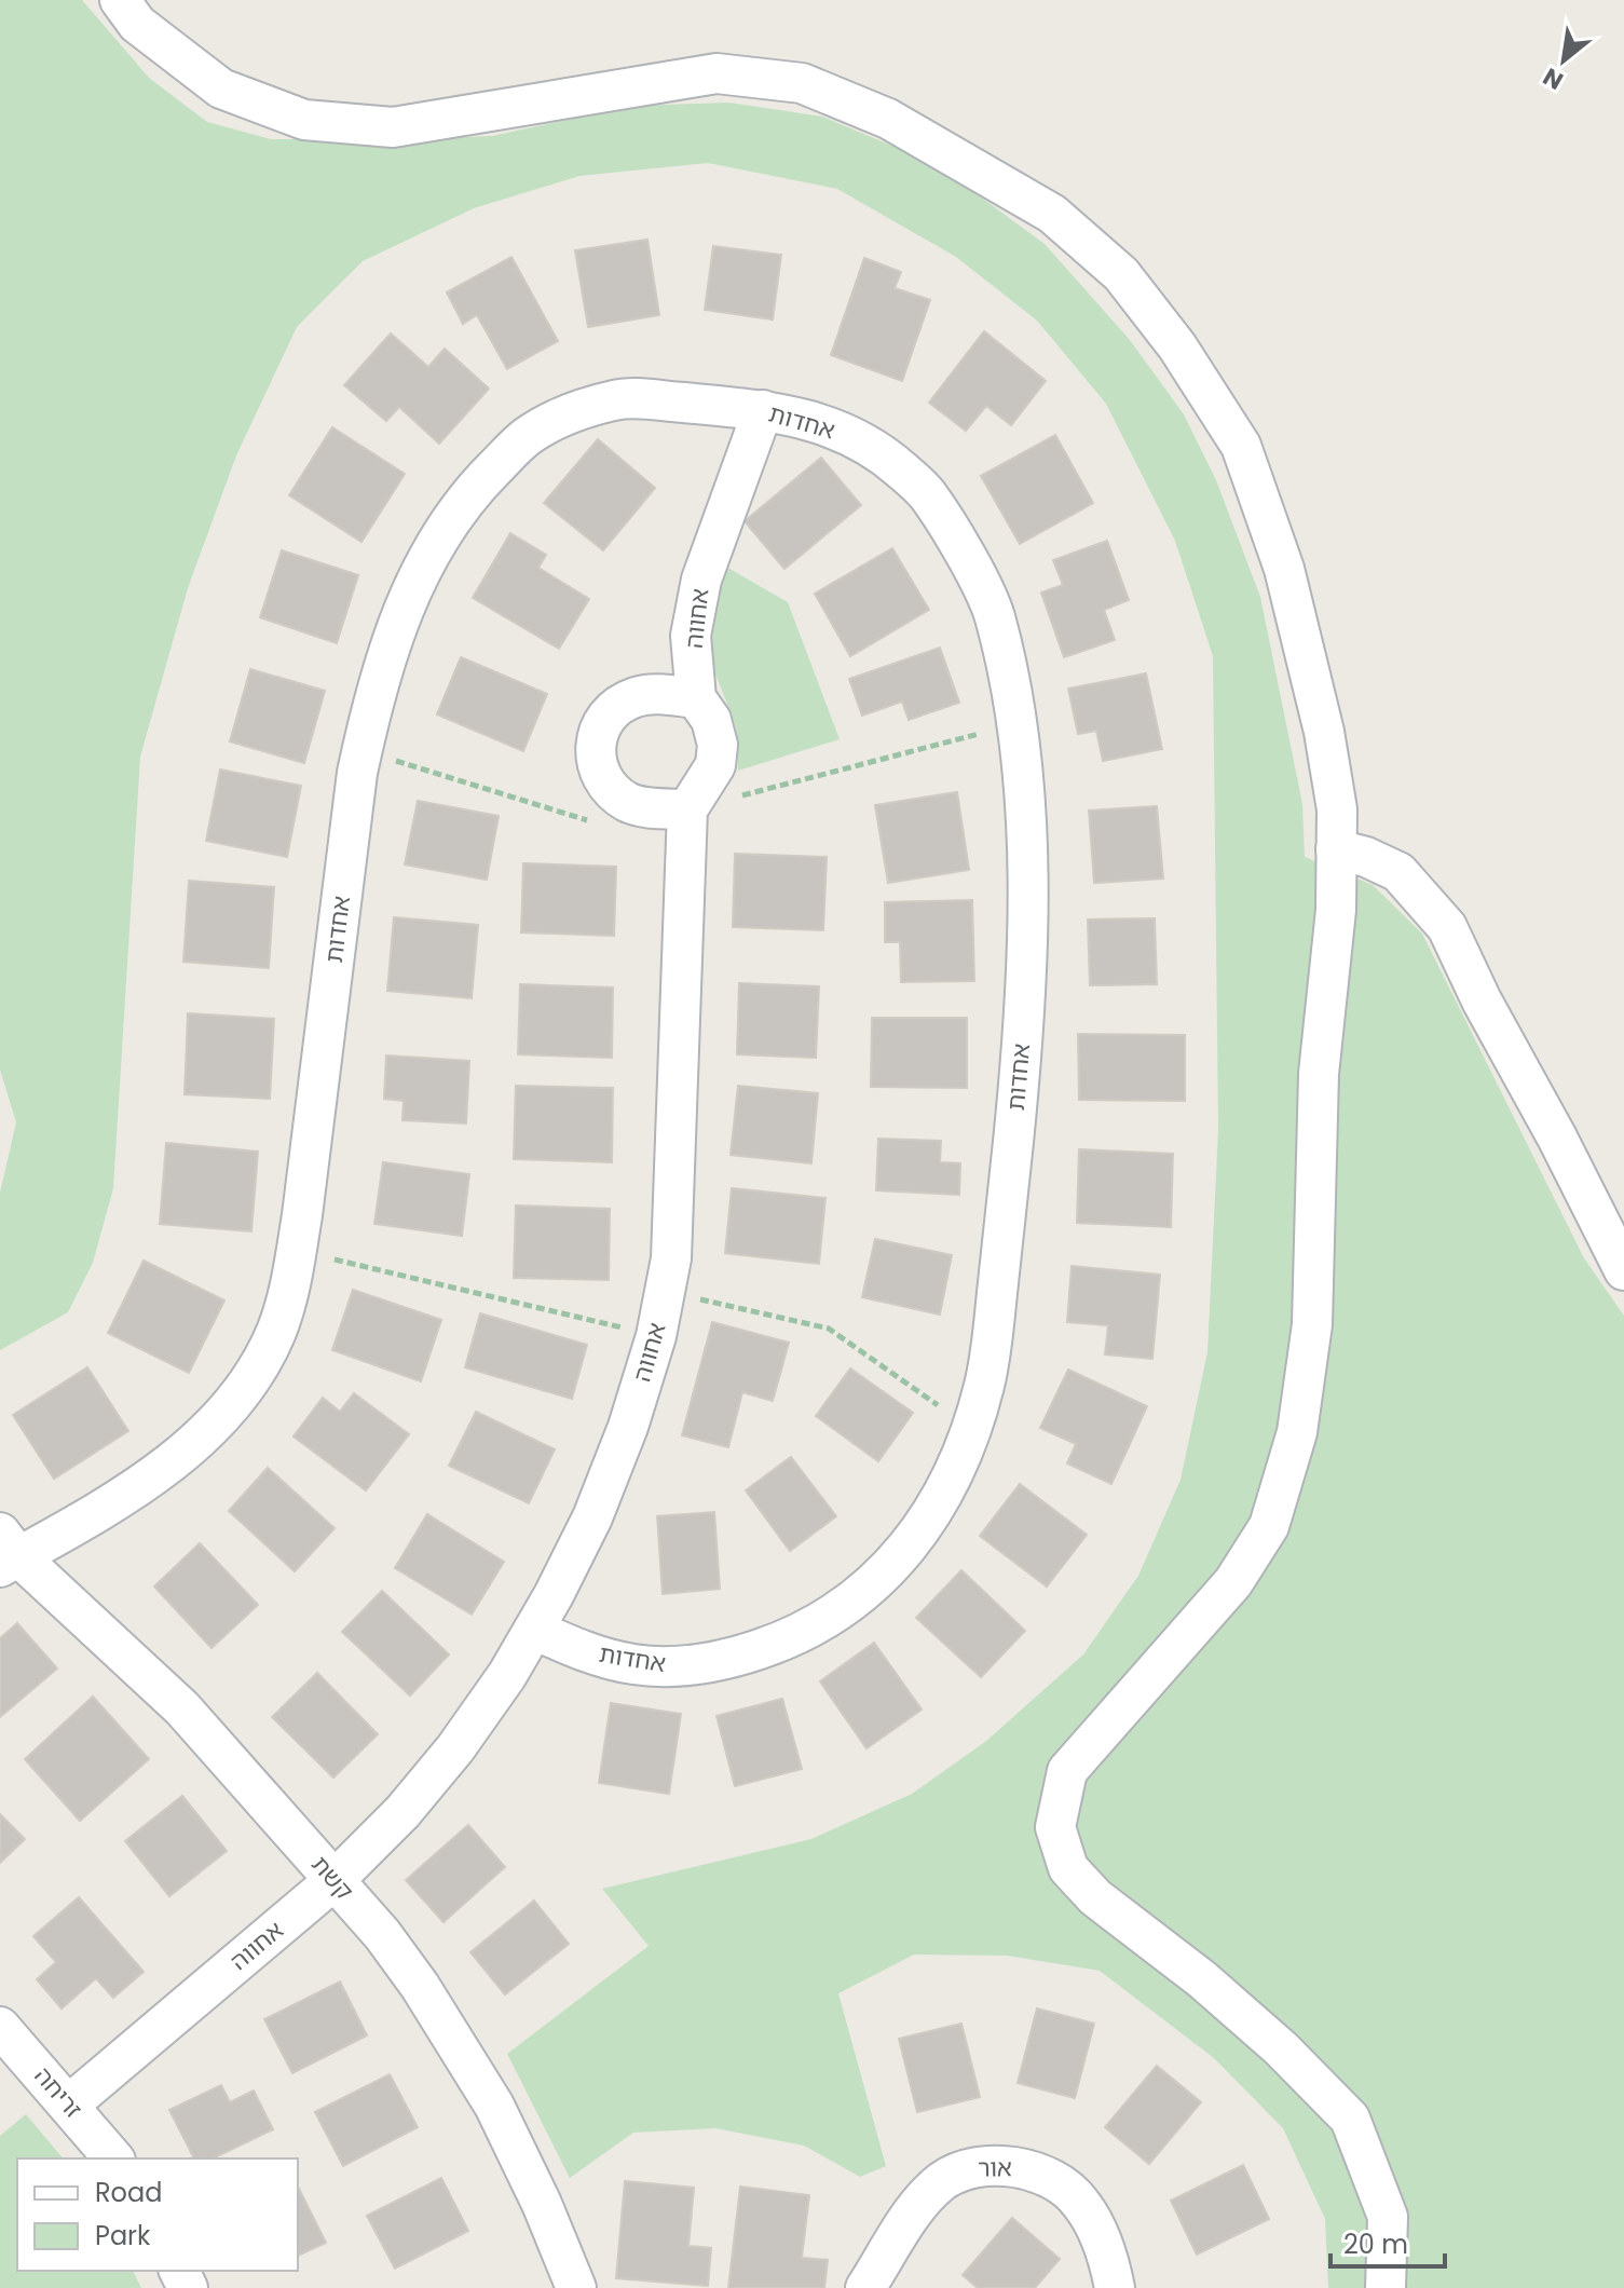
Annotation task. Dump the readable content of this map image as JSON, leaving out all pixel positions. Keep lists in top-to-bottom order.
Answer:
{
  "streets": {
    "street": [
      "אחדות",
      "אחווה",
      "קשת",
      "זריחה",
      "אור"
    ]
  },
  "crossings": [
    ["אחדות", "אחווה"],
    ["אחדות", "קשת"],
    ["אחווה", "קשת"],
    ["אחווה", "זריחה"]
  ],
  "legend": ["Road", "Park"],
  "scale_bar": "20 m",
  "north": "bottom left"
}
